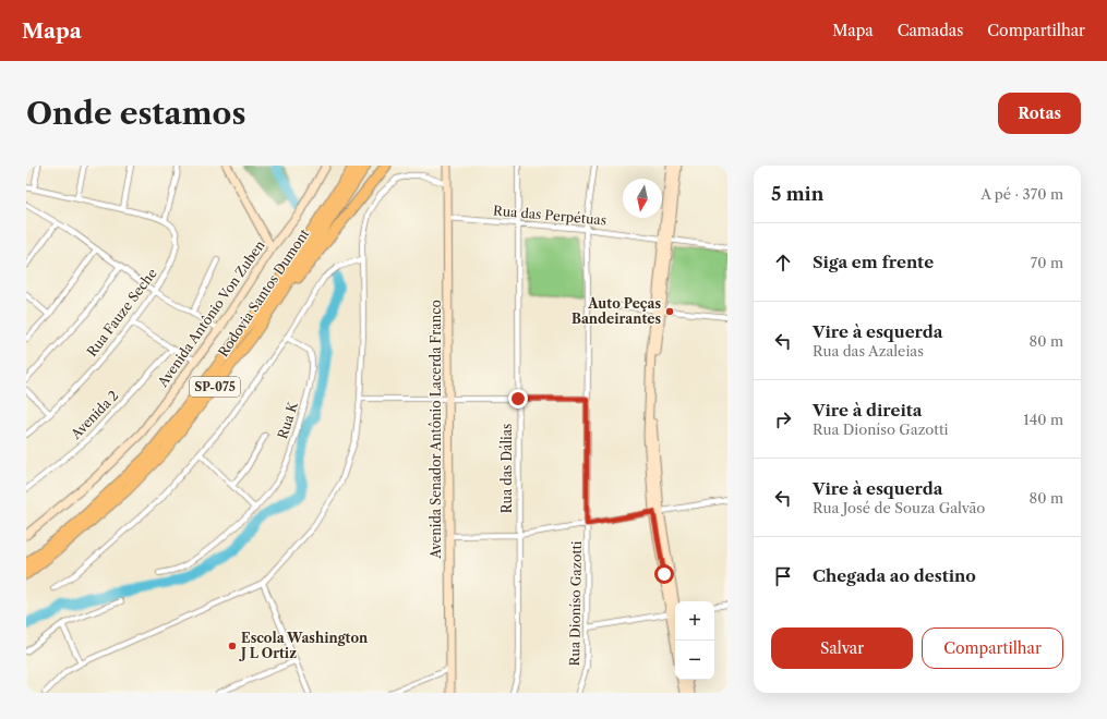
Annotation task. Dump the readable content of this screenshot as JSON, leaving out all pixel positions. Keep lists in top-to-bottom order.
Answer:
{
  "streets": {
    "highway": ["Rodovia Santos Dumont", "SP-075"],
    "street": [
      "Rua das Perpétuas",
      "Rua Fauze Seche",
      "Avenida Antônio Von Zuben",
      "Avenida 2",
      "Rua K",
      "Avenida Senador Antônio Lacerda Franco",
      "Rua das Dálias",
      "Rua Dioníso Gazotti"
    ]
  },
  "crossings": [
    ["Rua das Perpétuas", "Avenida Senador Antônio Lacerda Franco"],
    ["Rua das Perpétuas", "Rua das Dálias"],
    ["Rua das Perpétuas", "Rua Dioníso Gazotti"]
  ],
  "places": ["Auto Peças Bandeirantes", "Escola Washington J L Ortiz"],
  "north": "bottom",
  "page": {
    "header": "Mapa",
    "nav": ["Mapa", "Camadas", "Compartilhar"],
    "buttons": [
      "Rotas",
      ["Salvar", "Compartilhar"]
    ],
    "title": "Onde estamos",
    "heading": ["5 min", "A pé · 370 m"],
    "list": [
      ["Siga em frente", "70 m"],
      ["Vire à esquerda", "Rua das Azaleias", "80 m"],
      ["Vire à direita", "Rua Dioníso Gazotti", "140 m"],
      ["Vire à esquerda", "Rua José de Souza Galvão", "80 m"],
      "Chegada ao destino"
    ],
    "map_buttons": ["+", "−"]
  }
}
